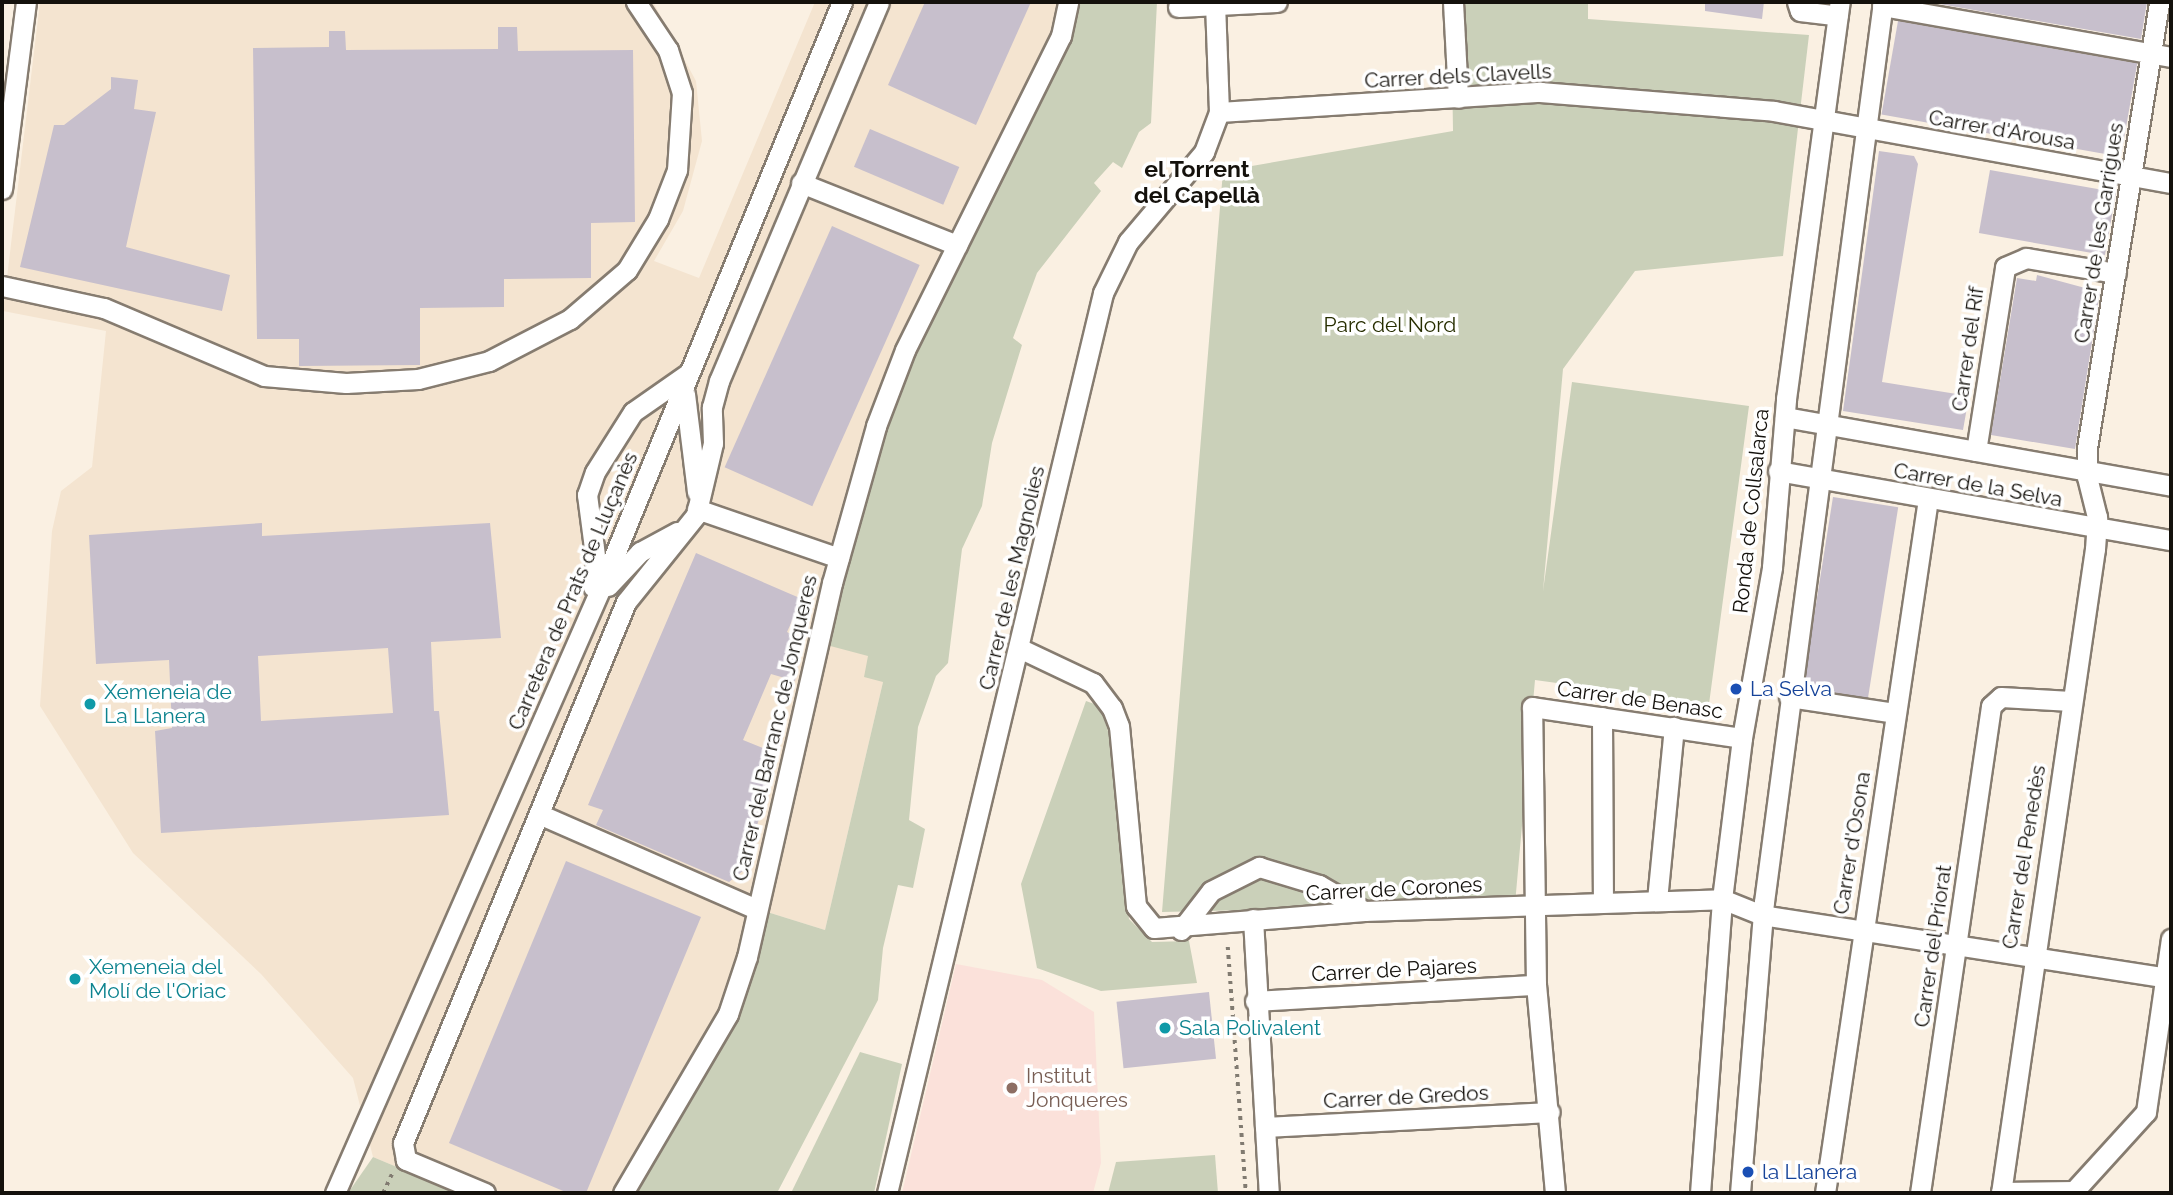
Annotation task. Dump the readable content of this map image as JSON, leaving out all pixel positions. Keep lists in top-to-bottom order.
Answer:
{
  "streets": {
    "street": [
      "Carrer dels Clavells",
      "Carrer d'Arousa",
      "Carrer de les Garrigues",
      "Carrer del Rif",
      "Carrer de la Selva",
      "Ronda de Collsalarca",
      "Carrer de les Magnolies",
      "Carretera de Prats de Lluçanès",
      "Carrer de Benasc",
      "Carrer del Barranc de Jonqueres",
      "Carrer d'Osona",
      "Carrer del Penedès",
      "Carrer de Corones",
      "Carrer del Priorat",
      "Carrer de Pajares",
      "Carrer de Gredos"
    ]
  },
  "crossings": [
    ["Carrer dels Clavells", "Carrer d'Arousa"],
    ["Carrer dels Clavells", "Ronda de Collsalarca"],
    ["Carrer dels Clavells", "Carrer de les Magnolies"],
    ["Carrer d'Arousa", "Carrer de les Garrigues"],
    ["Carrer de les Garrigues", "Carrer del Rif"],
    ["Carrer de les Garrigues", "Carrer de la Selva"],
    ["Carrer de les Garrigues", "Carrer del Penedès"],
    ["Carrer del Rif", "Carrer de la Selva"],
    ["Carrer de la Selva", "Ronda de Collsalarca"],
    ["Carrer de la Selva", "Carrer d'Osona"],
    ["Carrer de la Selva", "Carrer del Penedès"],
    ["Ronda de Collsalarca", "Carrer de Benasc"],
    ["Ronda de Collsalarca", "Carrer de Corones"],
    ["Carrer de Benasc", "Carrer de Corones"],
    ["Carrer del Penedès", "Carrer del Priorat"]
  ],
  "districts": ["el Torrent del Capellà"],
  "parks": ["Parc del Nord"],
  "places": [
    "La Selva",
    "Xemeneia de La Llanera",
    "Xemeneia del Molí de l'Oriac",
    "Sala Polivalent",
    "Institut Jonqueres",
    "la Llanera"
  ]
}
